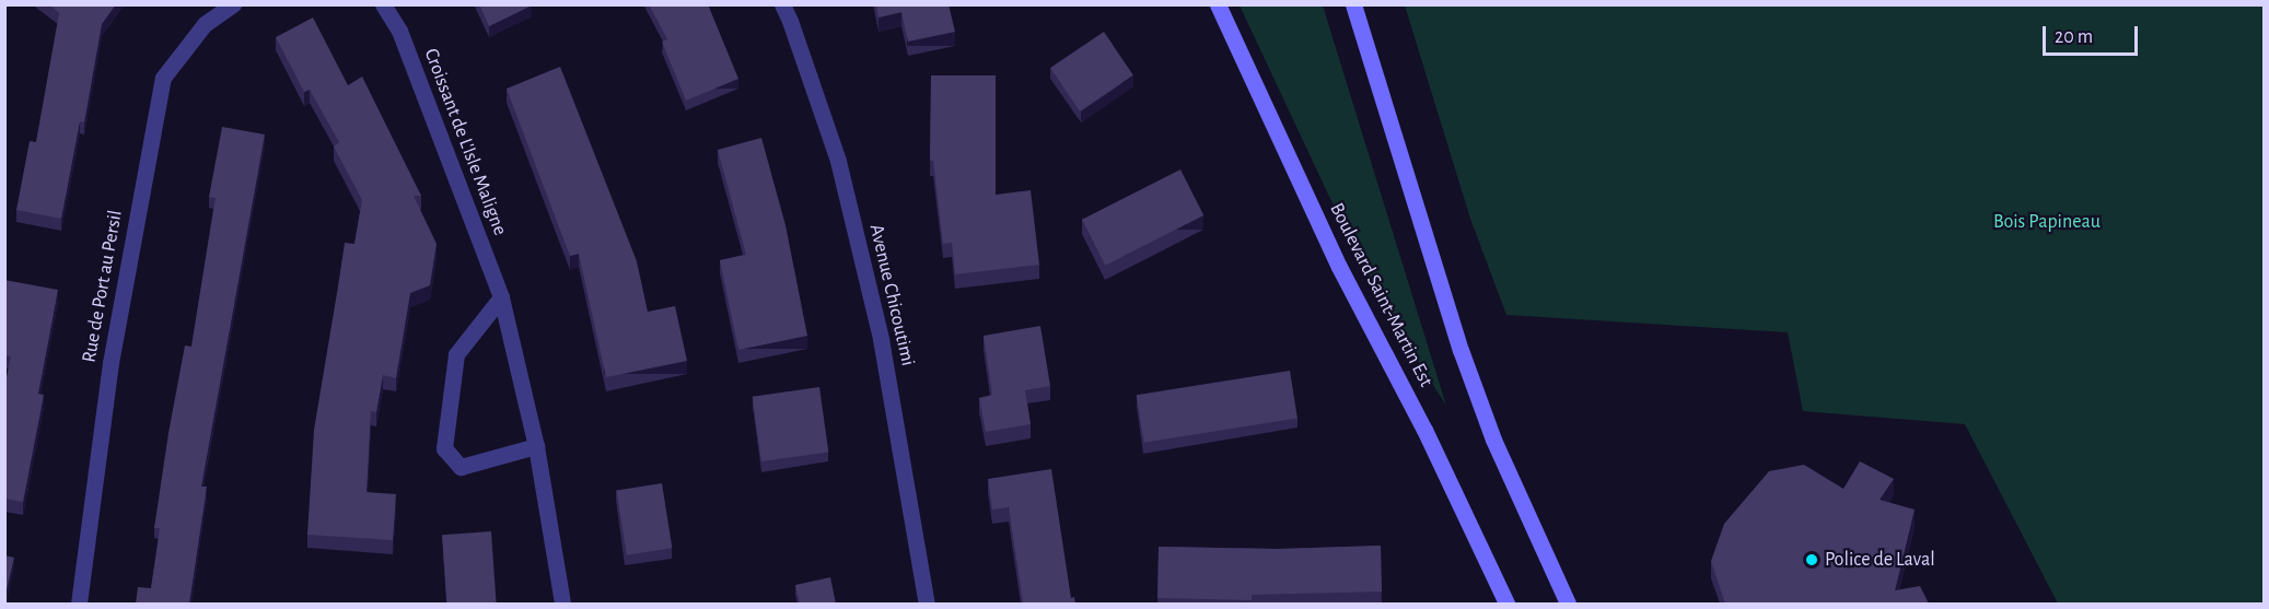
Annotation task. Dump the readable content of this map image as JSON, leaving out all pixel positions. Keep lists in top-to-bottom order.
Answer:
{
  "streets": {
    "main road": ["Boulevard Saint-Martin Est"],
    "street": ["Croissant de L'Isle Maligne", "Rue de Port au Persil", "Avenue Chicoutimi"]
  },
  "parks": ["Bois Papineau"],
  "places": ["Police de Laval"],
  "scale_bar": "20 m"
}
